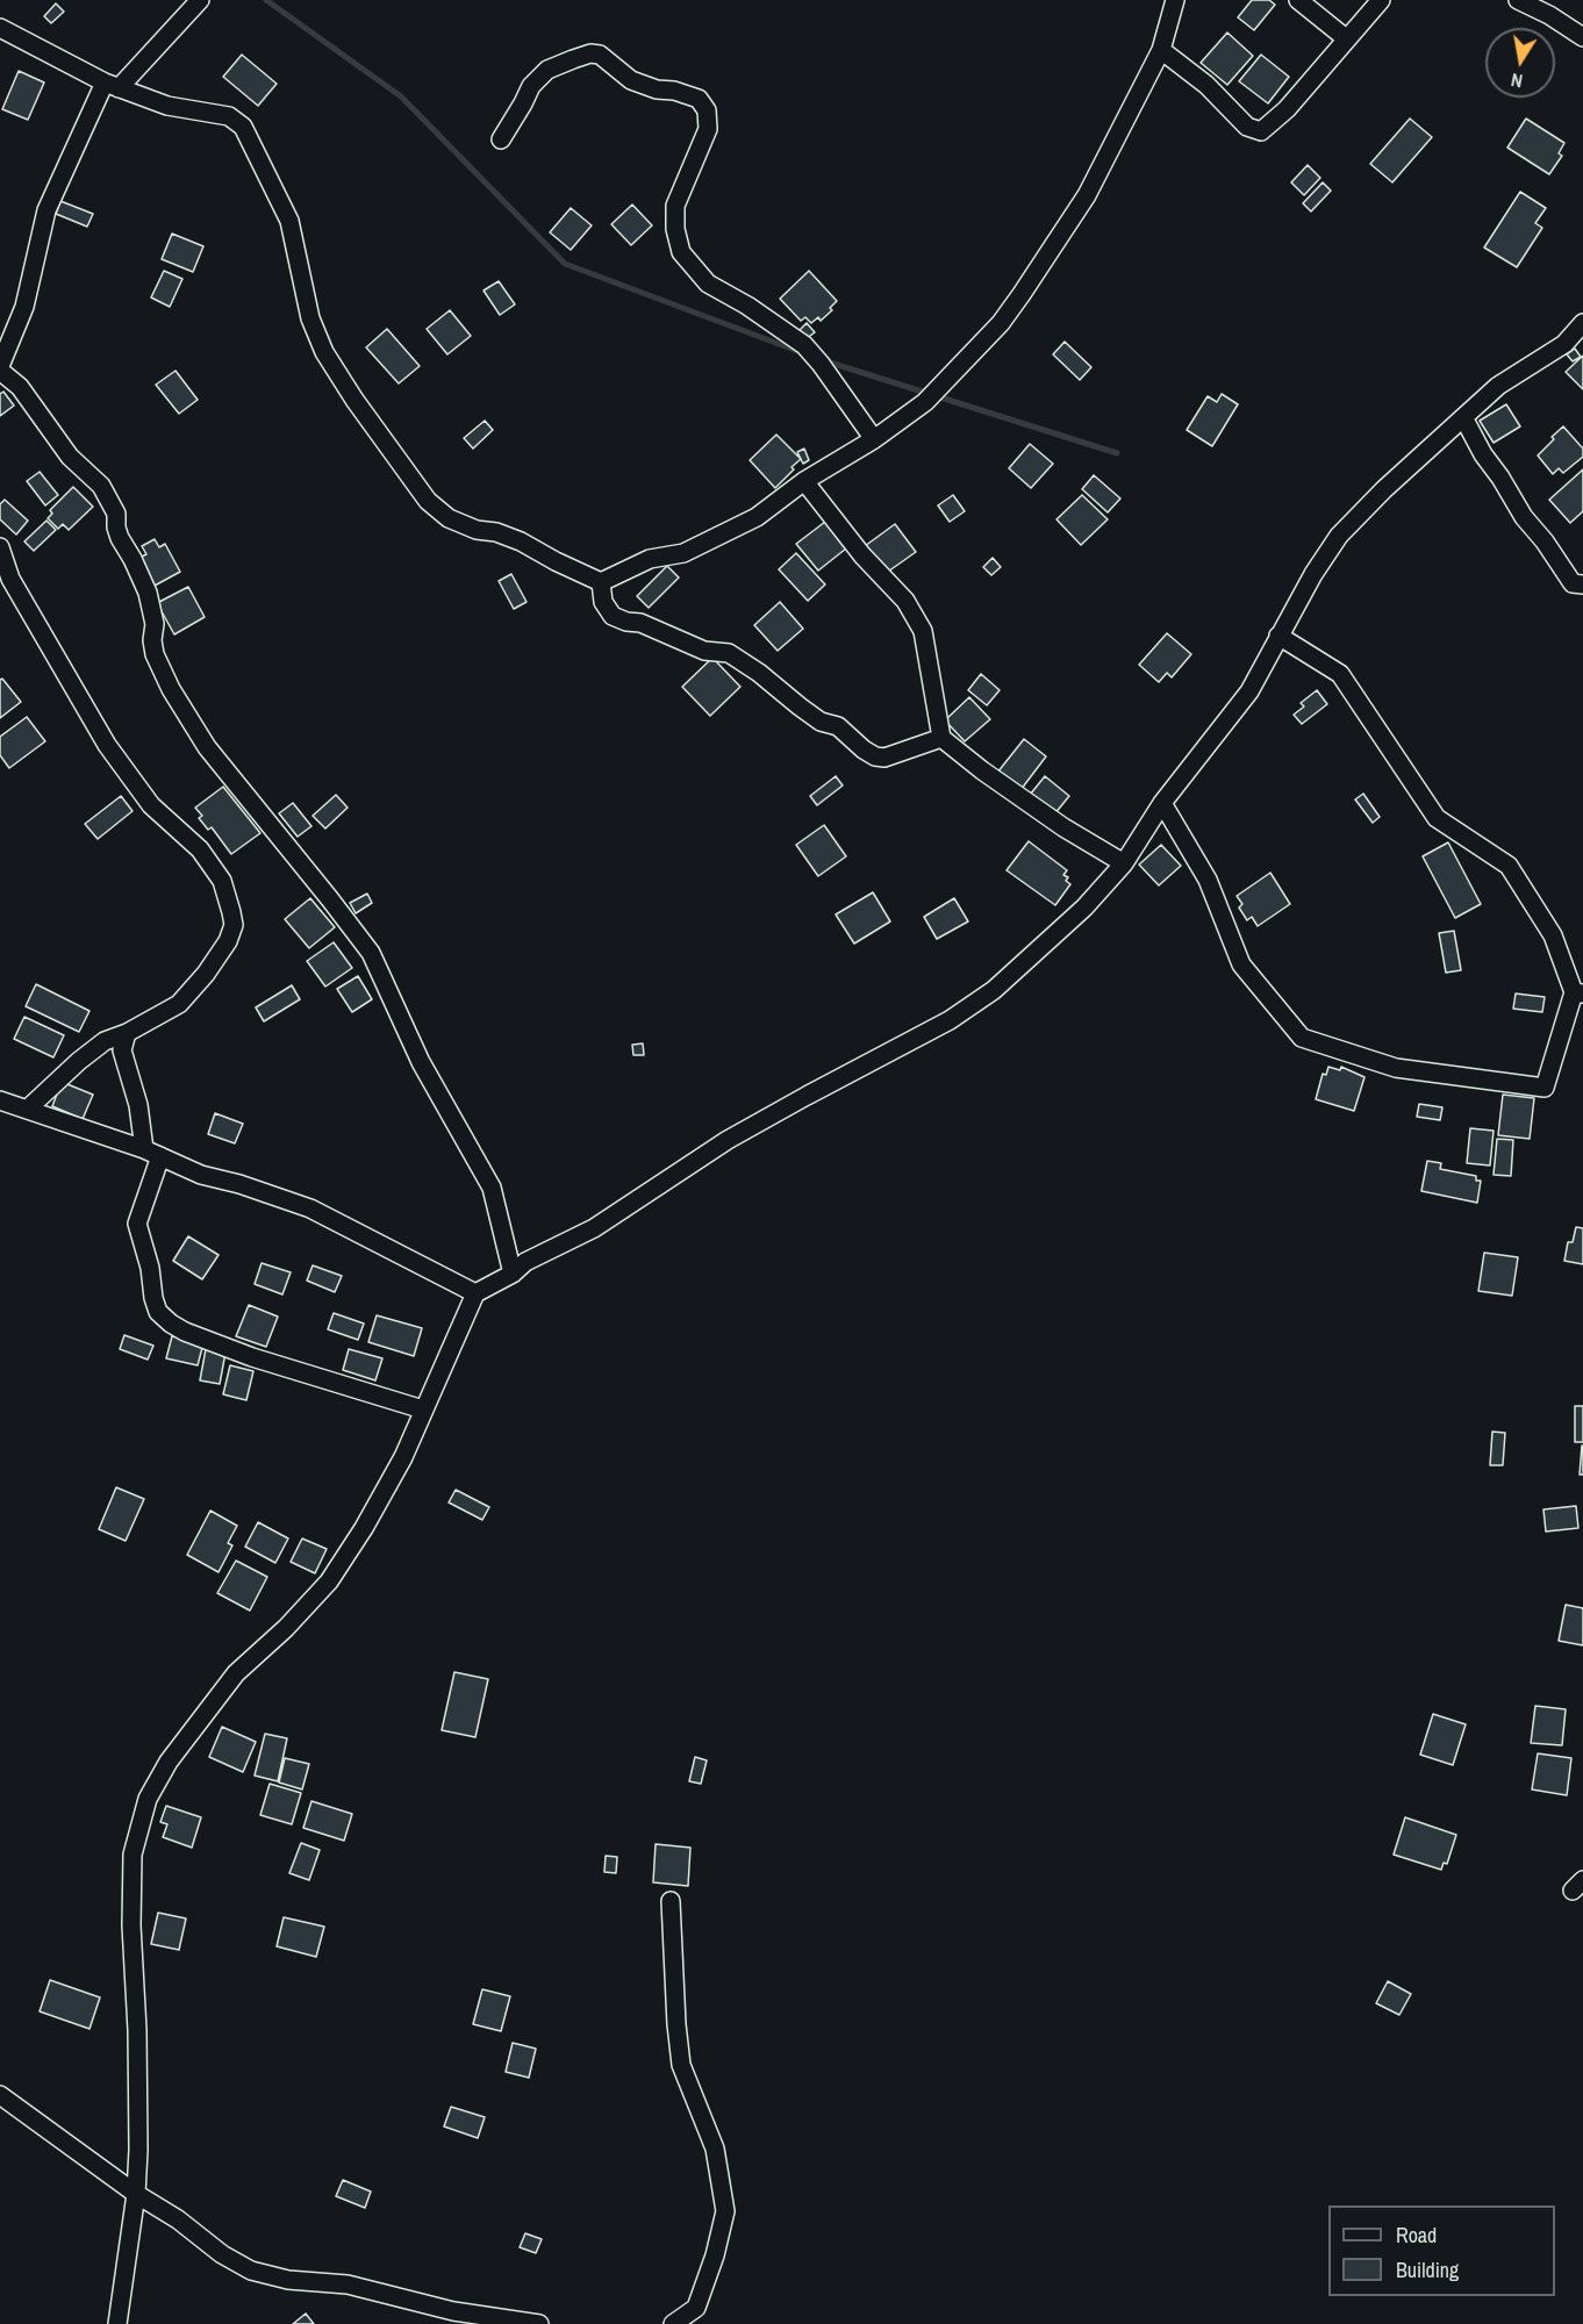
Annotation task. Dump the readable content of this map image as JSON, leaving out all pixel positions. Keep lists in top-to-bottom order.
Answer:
{
  "legend": ["Road", "Building"],
  "north": "bottom"
}
